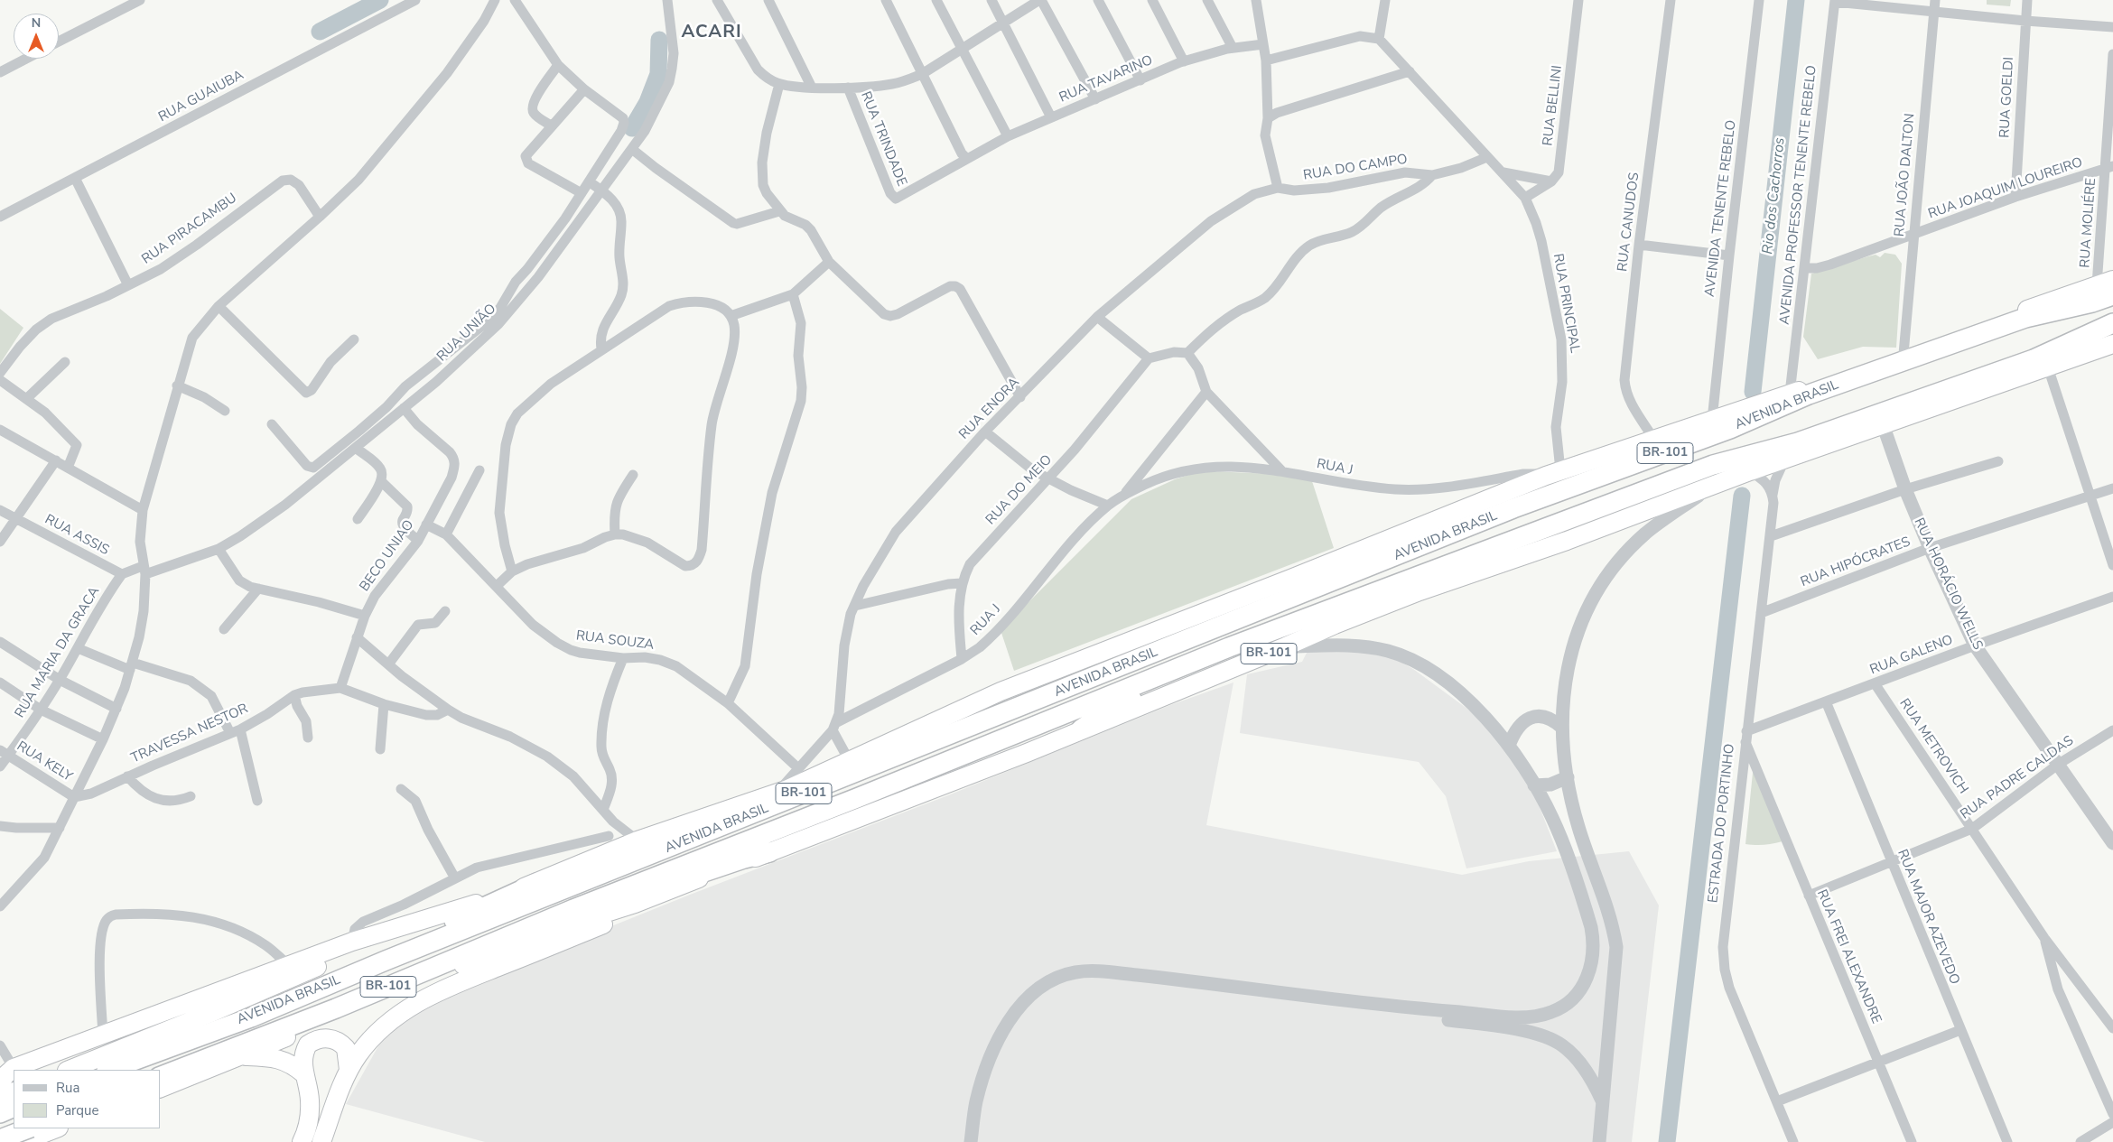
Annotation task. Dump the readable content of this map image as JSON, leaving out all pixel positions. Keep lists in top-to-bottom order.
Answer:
{
  "streets": {
    "highway": ["AVENIDA BRASIL", "BR-101"],
    "street": [
      "RUA TAVARINO",
      "RUA GUAIUBA",
      "RUA GOELDI",
      "RUA BELLINI",
      "RUA TRINDADE",
      "RUA DO CAMPO",
      "RUA JOÃO DALTON",
      "RUA JOAQUIM LOUREIRO",
      "AVENIDA PROFESSOR TENENTE REBELO",
      "AVENIDA TENENTE REBELO",
      "RUA CANUDOS",
      "RUA MOLIÉRE",
      "RUA PIRACAMBU",
      "RUA PRINCIPAL",
      "RUA UNIÃO",
      "RUA ENORA",
      "RUA J",
      "RUA DO MEIO",
      "RUA ASSIS",
      "BECO UNIAO",
      "RUA HIPÓCRATES",
      "RUA HORÁCIO WELLS",
      "RUA SOUZA",
      "RUA MARIA DA GRACA",
      "RUA GALENO",
      "TRAVESSA NESTOR",
      "RUA METROVICH",
      "RUA KELY",
      "RUA PADRE CALDAS",
      "ESTRADA DO PORTINHO",
      "RUA MAJOR AZEVEDO",
      "RUA FREI ALEXANDRE"
    ]
  },
  "crossings": [
    ["RUA TAVARINO", "RUA TRINDADE"],
    ["RUA GOELDI", "RUA JOAQUIM LOUREIRO"],
    ["RUA DO CAMPO", "RUA ENORA"],
    ["RUA JOÃO DALTON", "RUA JOAQUIM LOUREIRO"],
    ["RUA JOÃO DALTON", "AVENIDA BRASIL"],
    ["RUA JOAQUIM LOUREIRO", "AVENIDA PROFESSOR TENENTE REBELO"],
    ["RUA JOAQUIM LOUREIRO", "RUA MOLIÉRE"],
    ["AVENIDA PROFESSOR TENENTE REBELO", "AVENIDA BRASIL"],
    ["AVENIDA TENENTE REBELO", "AVENIDA BRASIL"],
    ["RUA CANUDOS", "AVENIDA BRASIL"],
    ["RUA MOLIÉRE", "AVENIDA BRASIL"],
    ["RUA PRINCIPAL", "AVENIDA BRASIL"],
    ["RUA PRINCIPAL", "RUA J"],
    ["RUA UNIÃO", "BECO UNIAO"],
    ["AVENIDA BRASIL", "RUA J"],
    ["RUA ENORA", "RUA J"],
    ["BR-101", "RUA HORÁCIO WELLS"],
    ["BR-101", "ESTRADA DO PORTINHO"],
    ["RUA J", "RUA DO MEIO"],
    ["RUA ASSIS", "RUA MARIA DA GRACA"],
    ["BECO UNIAO", "RUA SOUZA"],
    ["BECO UNIAO", "TRAVESSA NESTOR"],
    ["RUA HIPÓCRATES", "RUA HORÁCIO WELLS"],
    ["RUA HIPÓCRATES", "ESTRADA DO PORTINHO"],
    ["RUA HORÁCIO WELLS", "RUA GALENO"],
    ["RUA HORÁCIO WELLS", "RUA PADRE CALDAS"],
    ["RUA MARIA DA GRACA", "RUA KELY"],
    ["RUA GALENO", "RUA METROVICH"],
    ["RUA GALENO", "ESTRADA DO PORTINHO"],
    ["RUA GALENO", "RUA MAJOR AZEVEDO"],
    ["RUA GALENO", "RUA FREI ALEXANDRE"],
    ["TRAVESSA NESTOR", "RUA KELY"],
    ["RUA METROVICH", "RUA PADRE CALDAS"],
    ["RUA PADRE CALDAS", "RUA MAJOR AZEVEDO"],
    ["RUA PADRE CALDAS", "RUA FREI ALEXANDRE"],
    ["ESTRADA DO PORTINHO", "RUA FREI ALEXANDRE"]
  ],
  "districts": ["ACARI"],
  "water": ["Rio dos Cachorros"],
  "legend": ["Rua", "Parque"],
  "north": "top"
}
